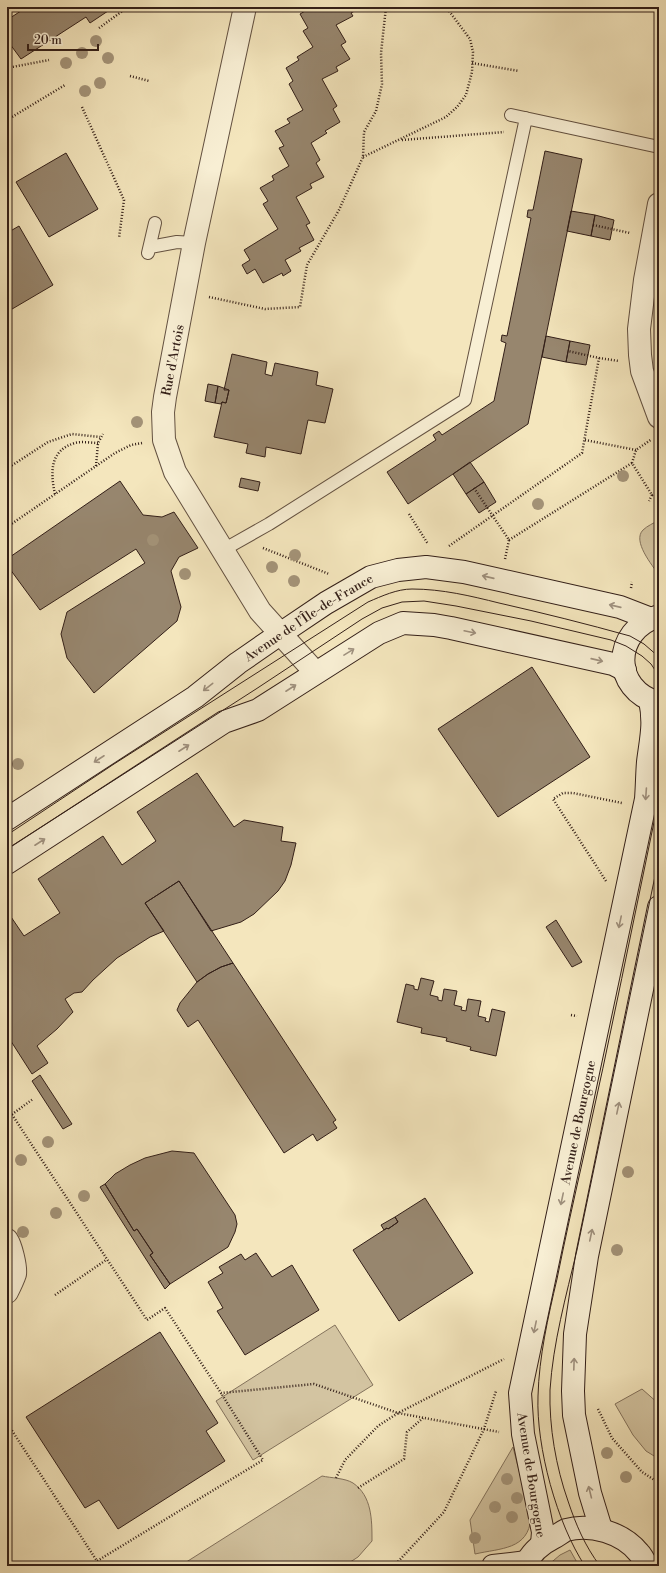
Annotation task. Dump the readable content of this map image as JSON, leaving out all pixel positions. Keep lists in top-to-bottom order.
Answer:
{
  "streets": {
    "street": ["Rue d'Artois", "Avenue de l’Île-de-France", "Avenue de Bourgogne"]
  },
  "crossings": [
    ["Rue d'Artois", "Avenue de l’Île-de-France"]
  ],
  "scale_bar": "20 m"
}
